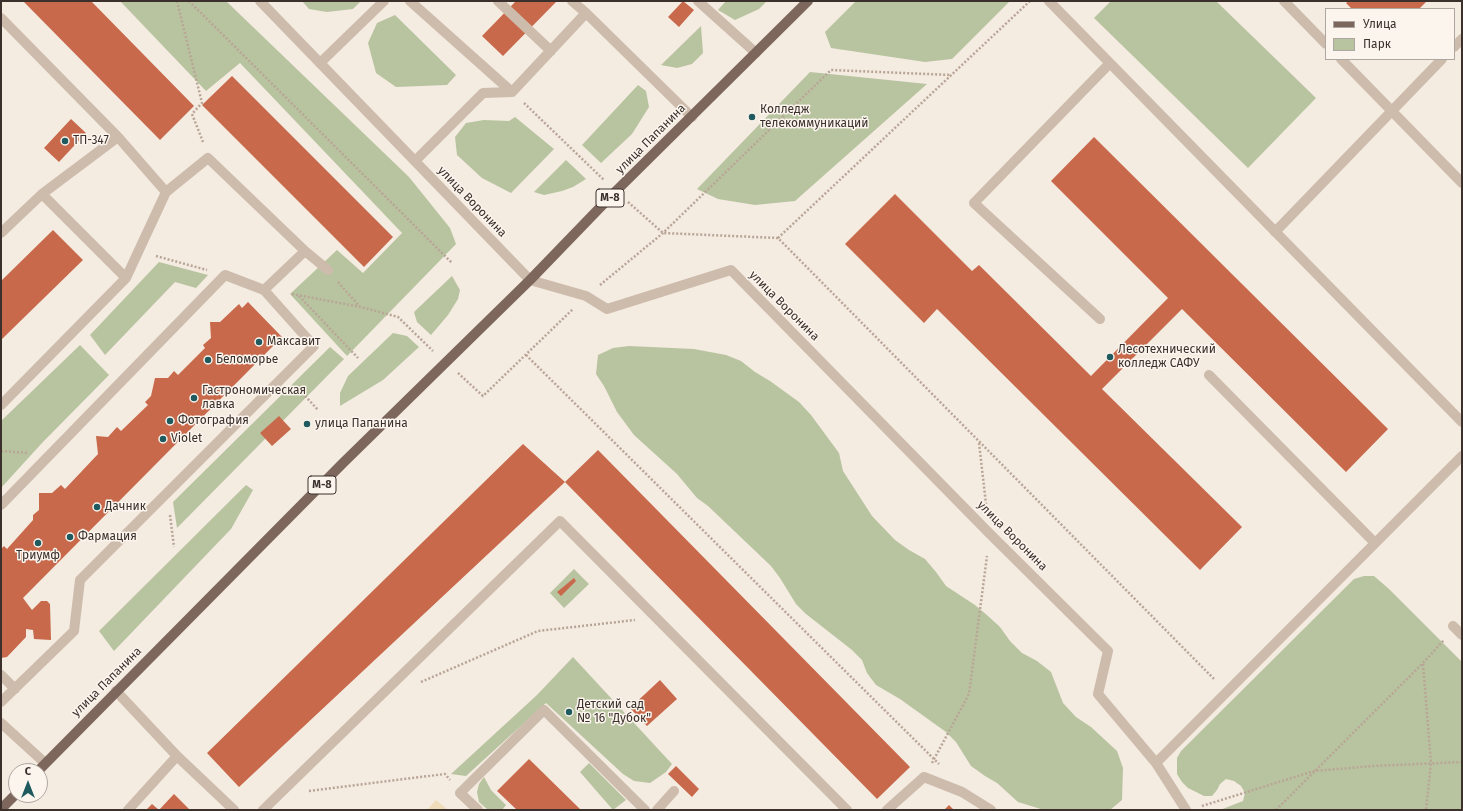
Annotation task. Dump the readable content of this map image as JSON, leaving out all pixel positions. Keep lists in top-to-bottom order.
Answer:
{
  "streets": {
    "main road": ["улица Папанина", "М-8"],
    "street": ["улица Воронина"]
  },
  "crossings": [
    ["улица Папанина", "улица Воронина"]
  ],
  "places": [
    "Колледж телекоммуникаций",
    "ТП-347",
    "Максавит",
    "Лесотехнический колледж САФУ",
    "Беломорье",
    "Гастрономическая лавка",
    "Фотография",
    "улица Папанина",
    "Violet",
    "Дачник",
    "Фармация",
    "Триумф",
    "Детский сад № 16 \"Дубок\""
  ],
  "legend": ["Улица", "Парк"],
  "north": "top"
}
